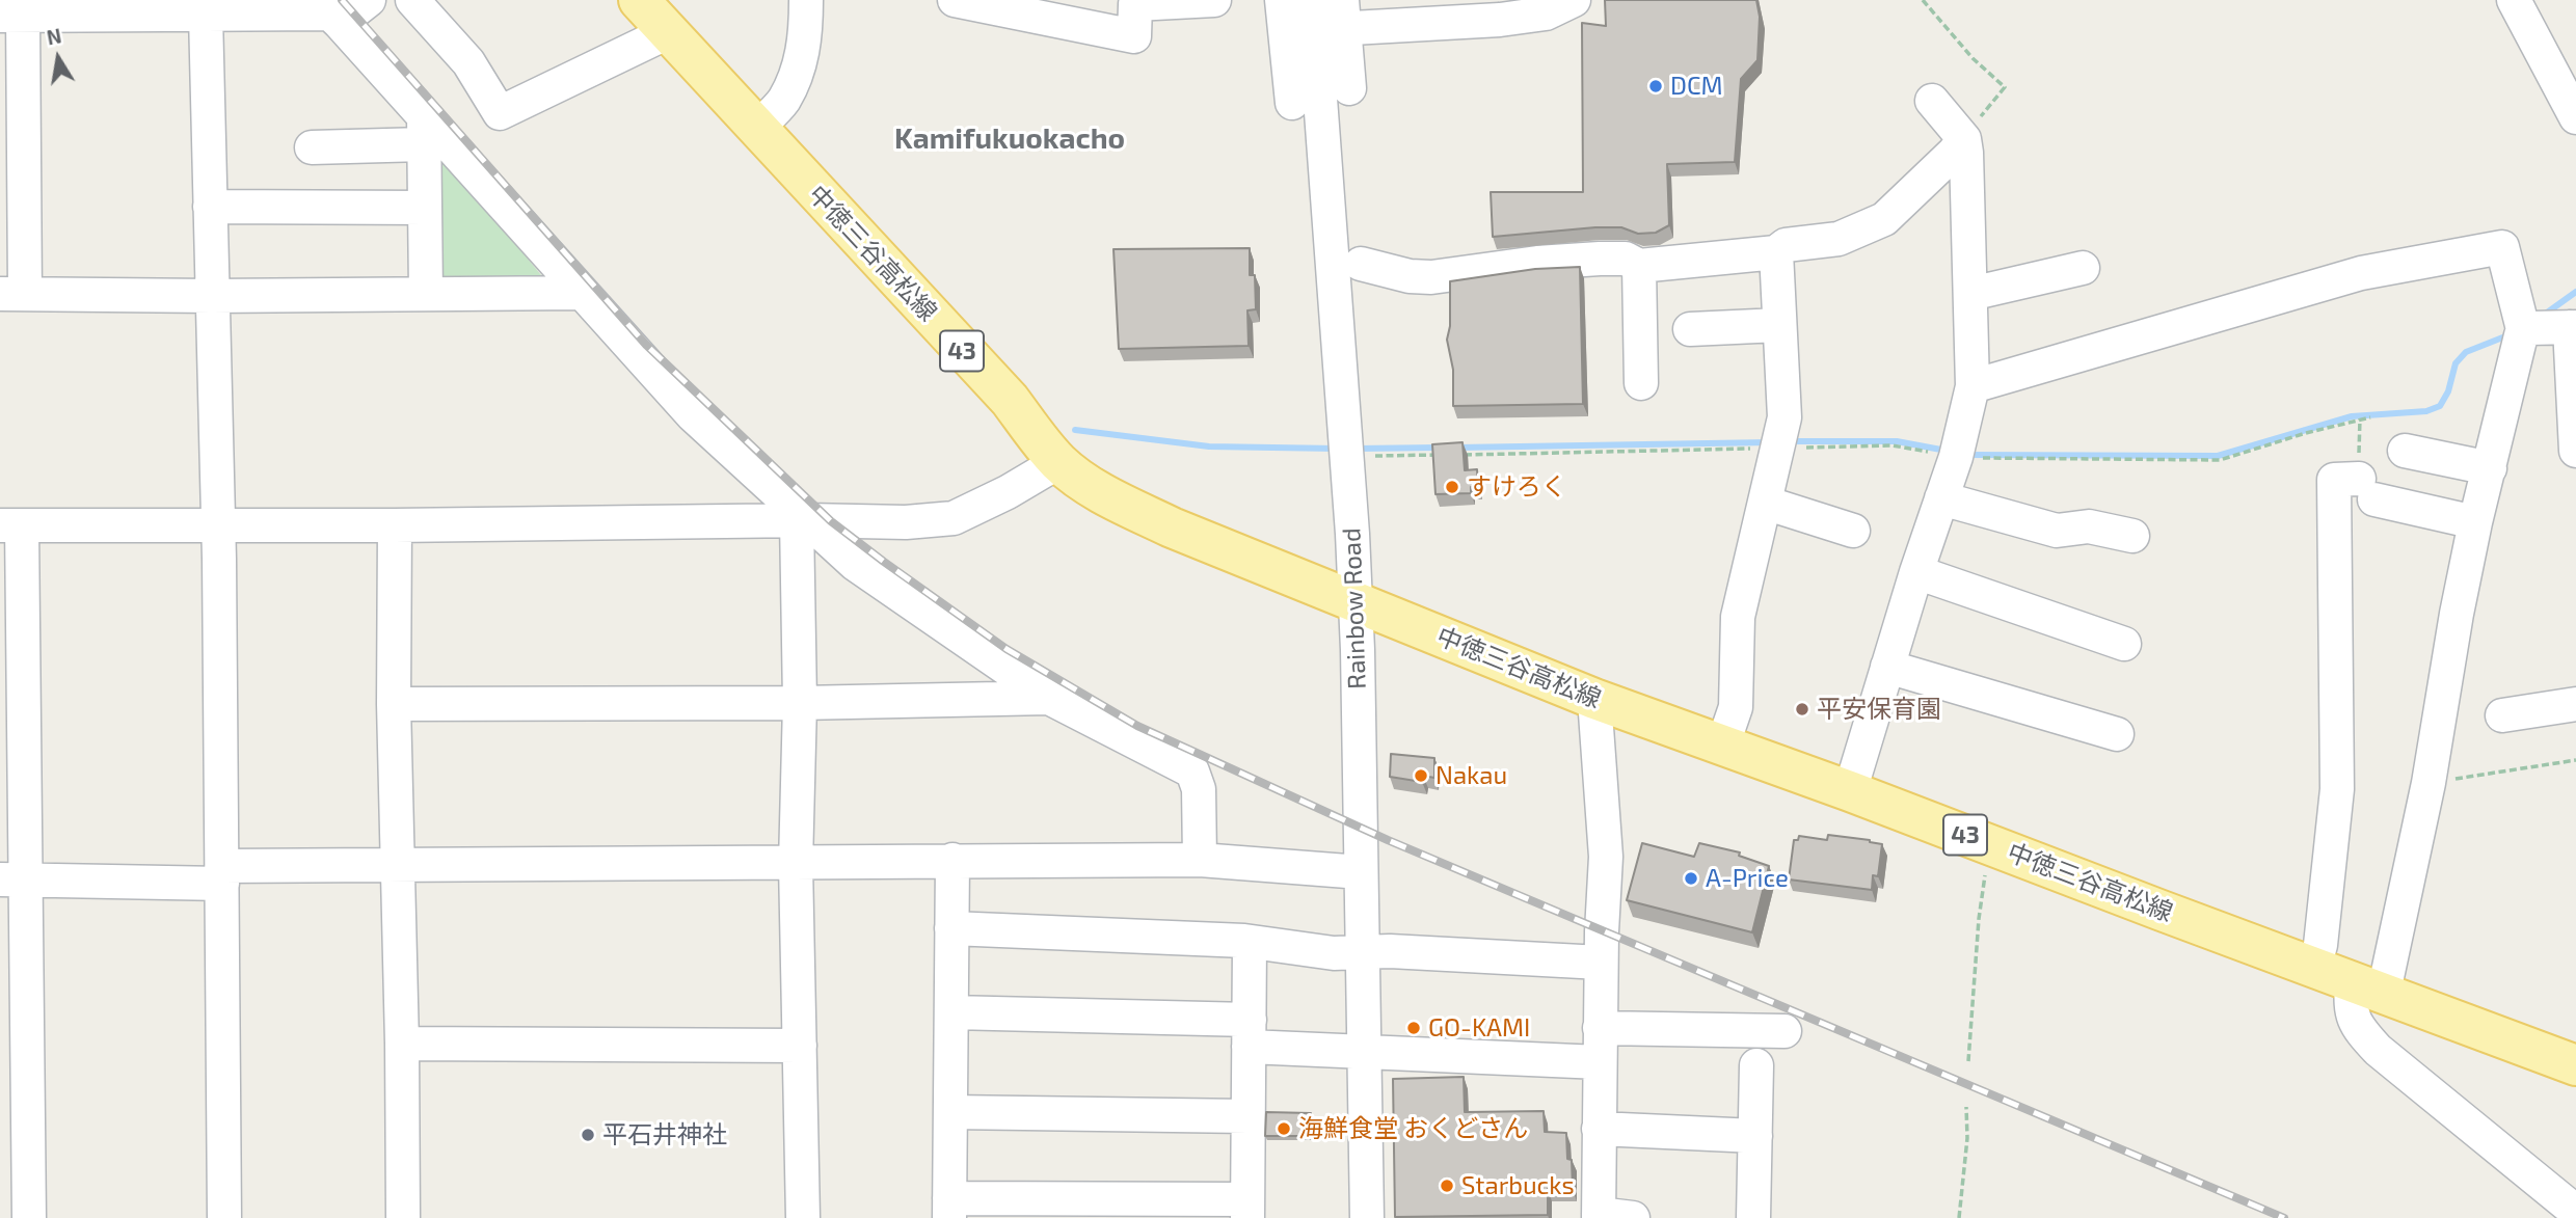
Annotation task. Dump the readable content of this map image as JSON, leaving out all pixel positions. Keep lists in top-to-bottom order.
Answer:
{
  "streets": {
    "main road": ["中徳三谷高松線", "43"],
    "street": ["Rainbow Road"]
  },
  "crossings": [
    ["中徳三谷高松線", "Rainbow Road"]
  ],
  "districts": ["Kamifukuokacho"],
  "places": [
    "DCM",
    "すけろく",
    "平安保育園",
    "Nakau",
    "A-Price",
    "GO-KAMI",
    "海鮮食堂 おくどさん",
    "平石井神社",
    "Starbucks"
  ],
  "north": "top"
}
